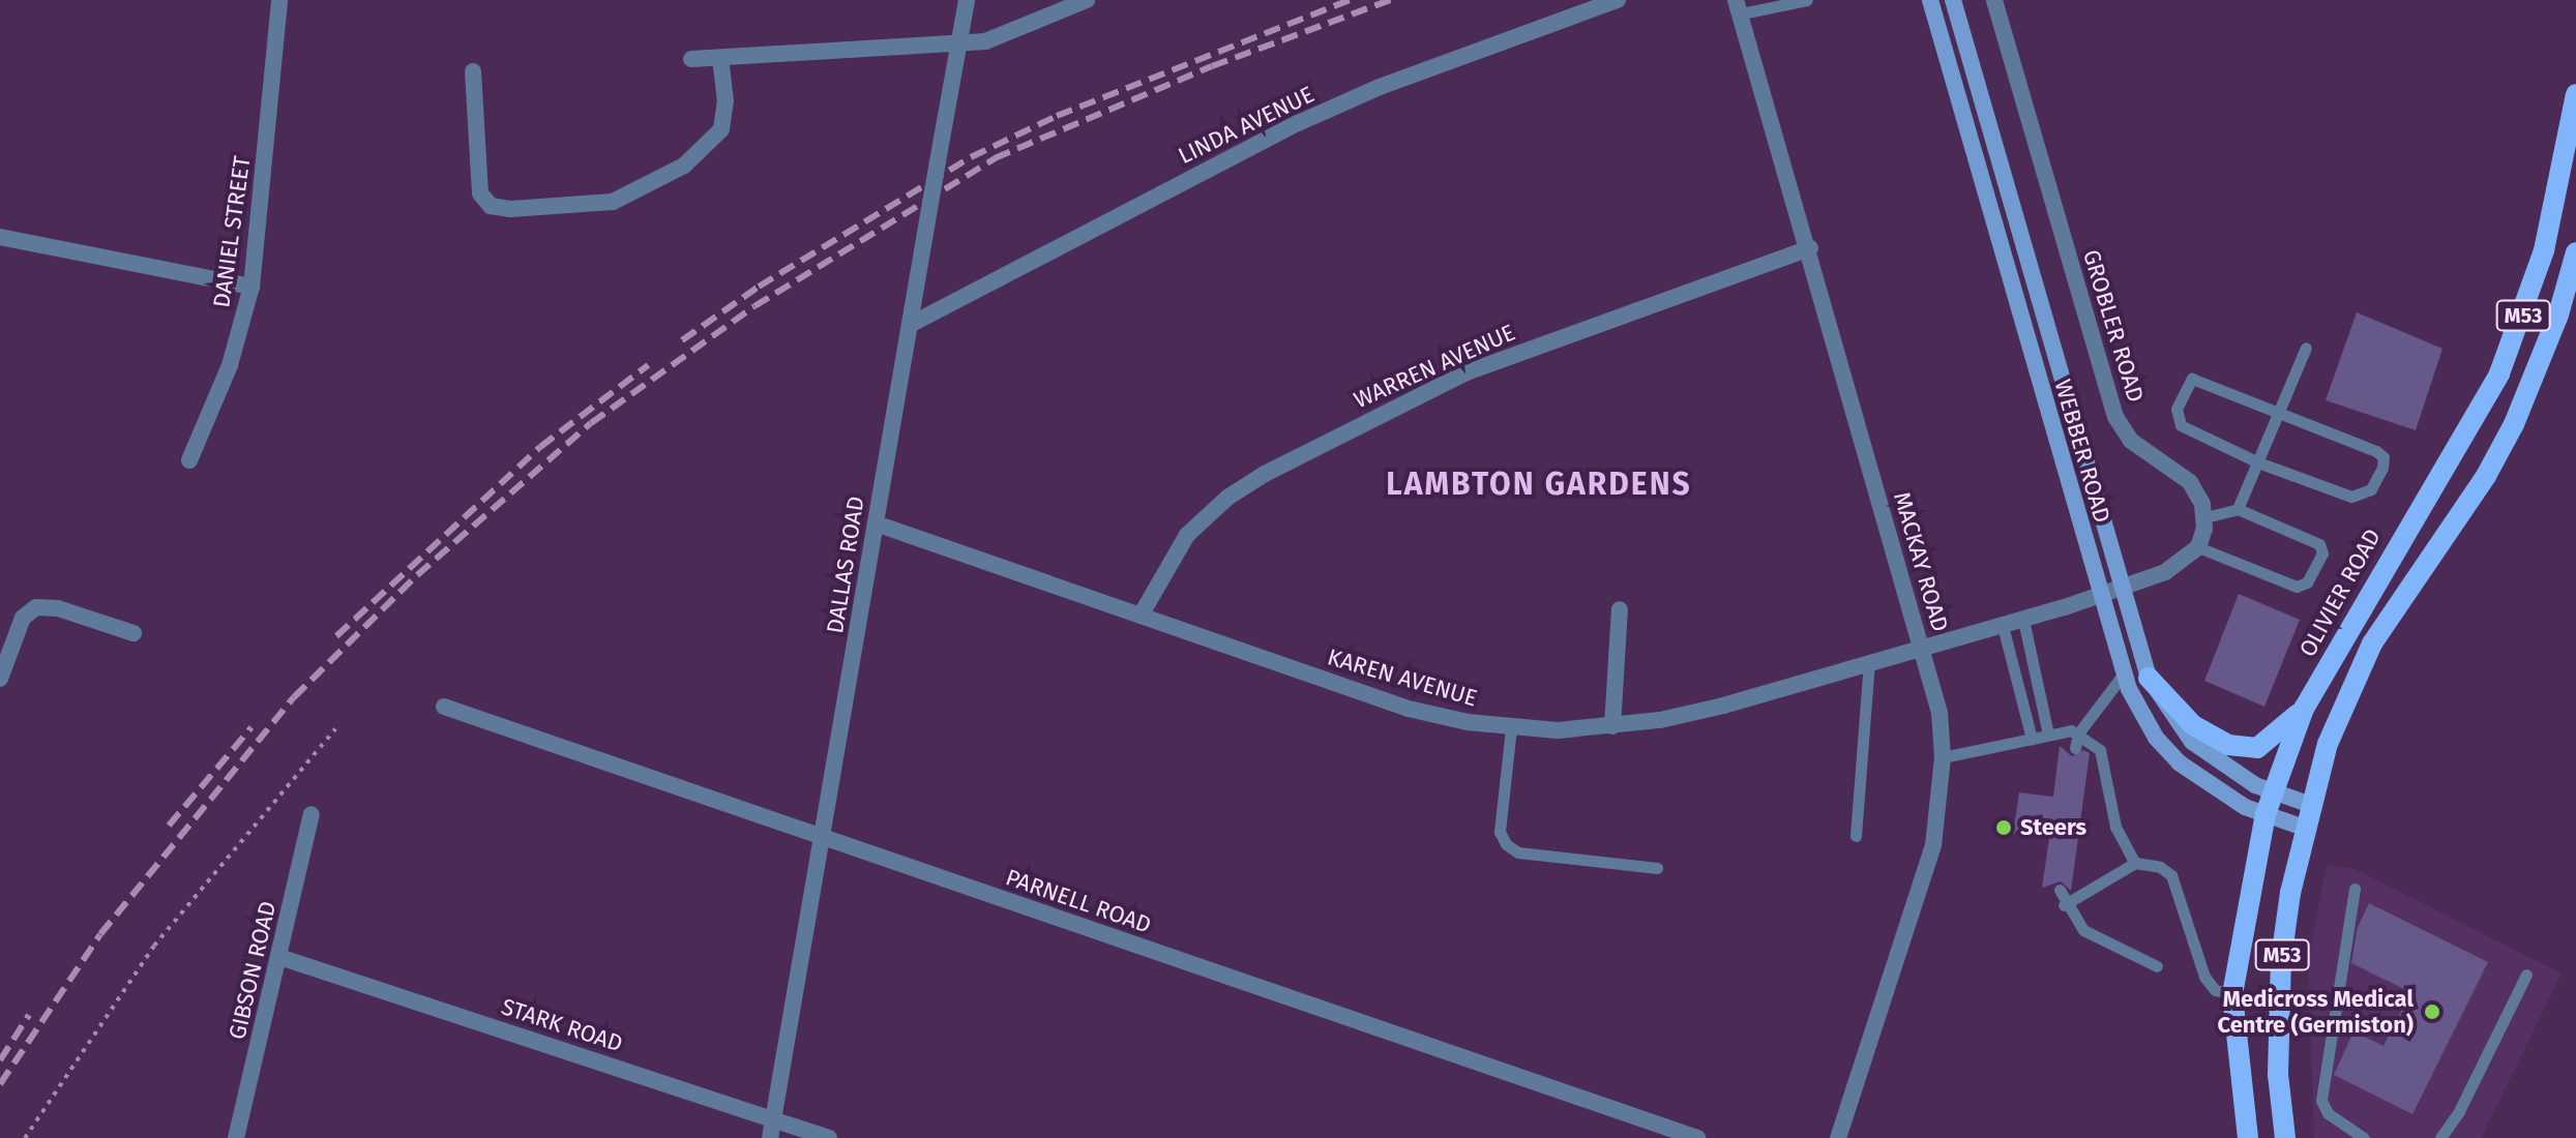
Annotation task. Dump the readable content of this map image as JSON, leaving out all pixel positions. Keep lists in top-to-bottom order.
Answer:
{
  "streets": {
    "main road": ["M53", "WEBBER ROAD", "OLIVIER ROAD"],
    "street": [
      "LINDA AVENUE",
      "DANIEL STREET",
      "GROBLER ROAD",
      "WARREN AVENUE",
      "MACKAY ROAD",
      "DALLAS ROAD",
      "KAREN AVENUE",
      "PARNELL ROAD",
      "GIBSON ROAD",
      "STARK ROAD"
    ]
  },
  "crossings": [
    ["LINDA AVENUE", "DALLAS ROAD"],
    ["M53", "WEBBER ROAD"],
    ["WARREN AVENUE", "MACKAY ROAD"],
    ["WARREN AVENUE", "KAREN AVENUE"],
    ["WEBBER ROAD", "OLIVIER ROAD"],
    ["WEBBER ROAD", "KAREN AVENUE"],
    ["MACKAY ROAD", "KAREN AVENUE"],
    ["DALLAS ROAD", "KAREN AVENUE"],
    ["DALLAS ROAD", "PARNELL ROAD"],
    ["DALLAS ROAD", "STARK ROAD"],
    ["GIBSON ROAD", "STARK ROAD"]
  ],
  "districts": ["LAMBTON GARDENS"],
  "places": ["Steers", "Medicross Medical Centre (Germiston)"]
}
